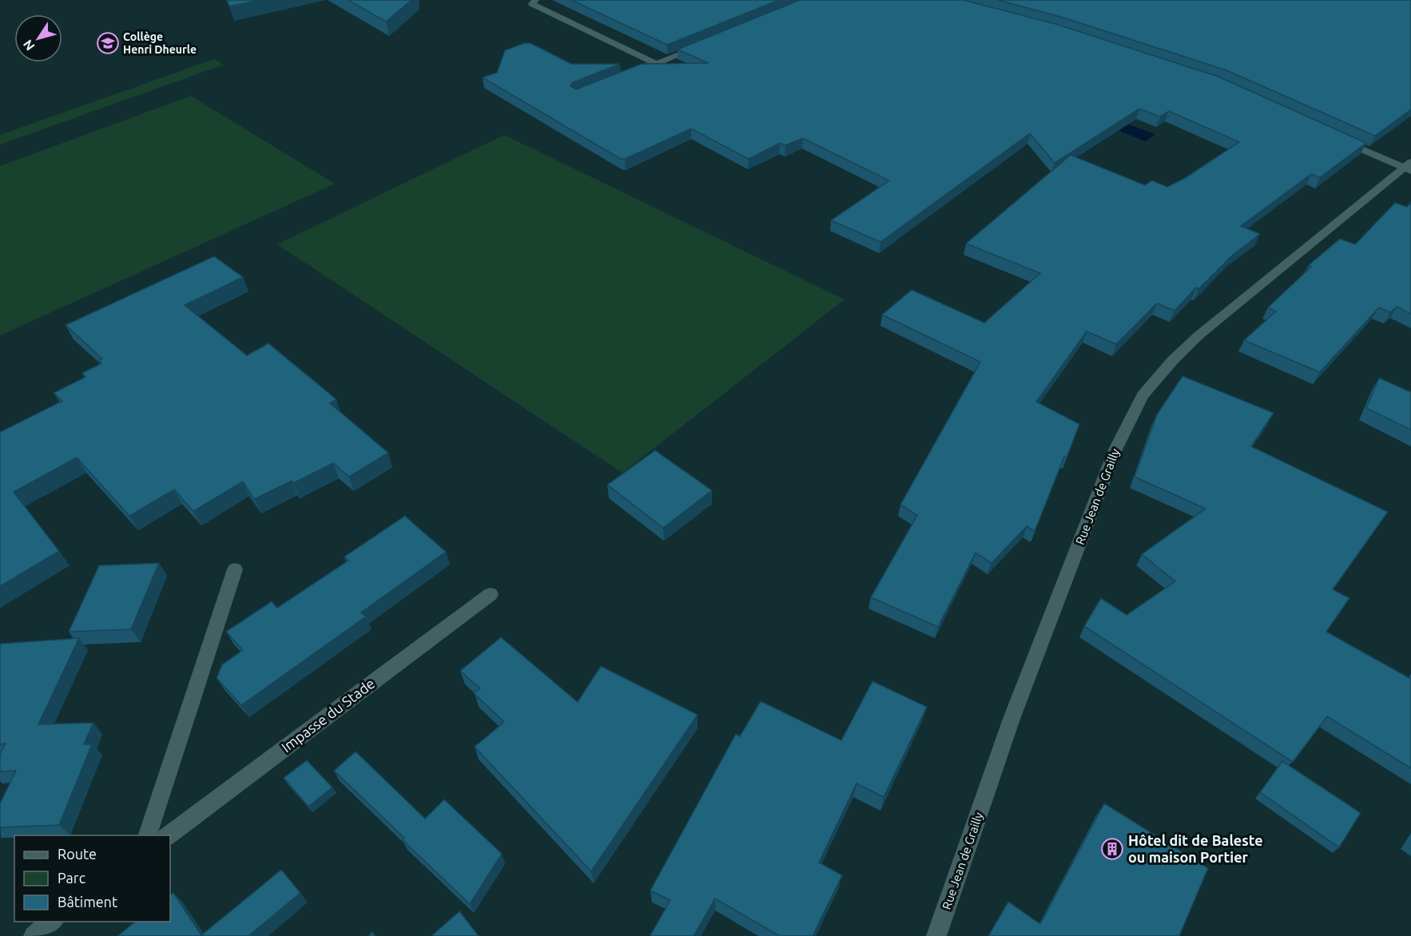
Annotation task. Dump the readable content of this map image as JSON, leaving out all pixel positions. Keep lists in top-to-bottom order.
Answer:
{
  "streets": {
    "street": ["Rue Jean de Grailly", "Impasse du Stade"]
  },
  "places": {
    "school or university": ["Collège Henri Dheurle"],
    "building": ["Hôtel dit de Baleste ou maison Portier"]
  },
  "legend": ["Route", "Parc", "Bâtiment"],
  "north": "bottom left"
}
